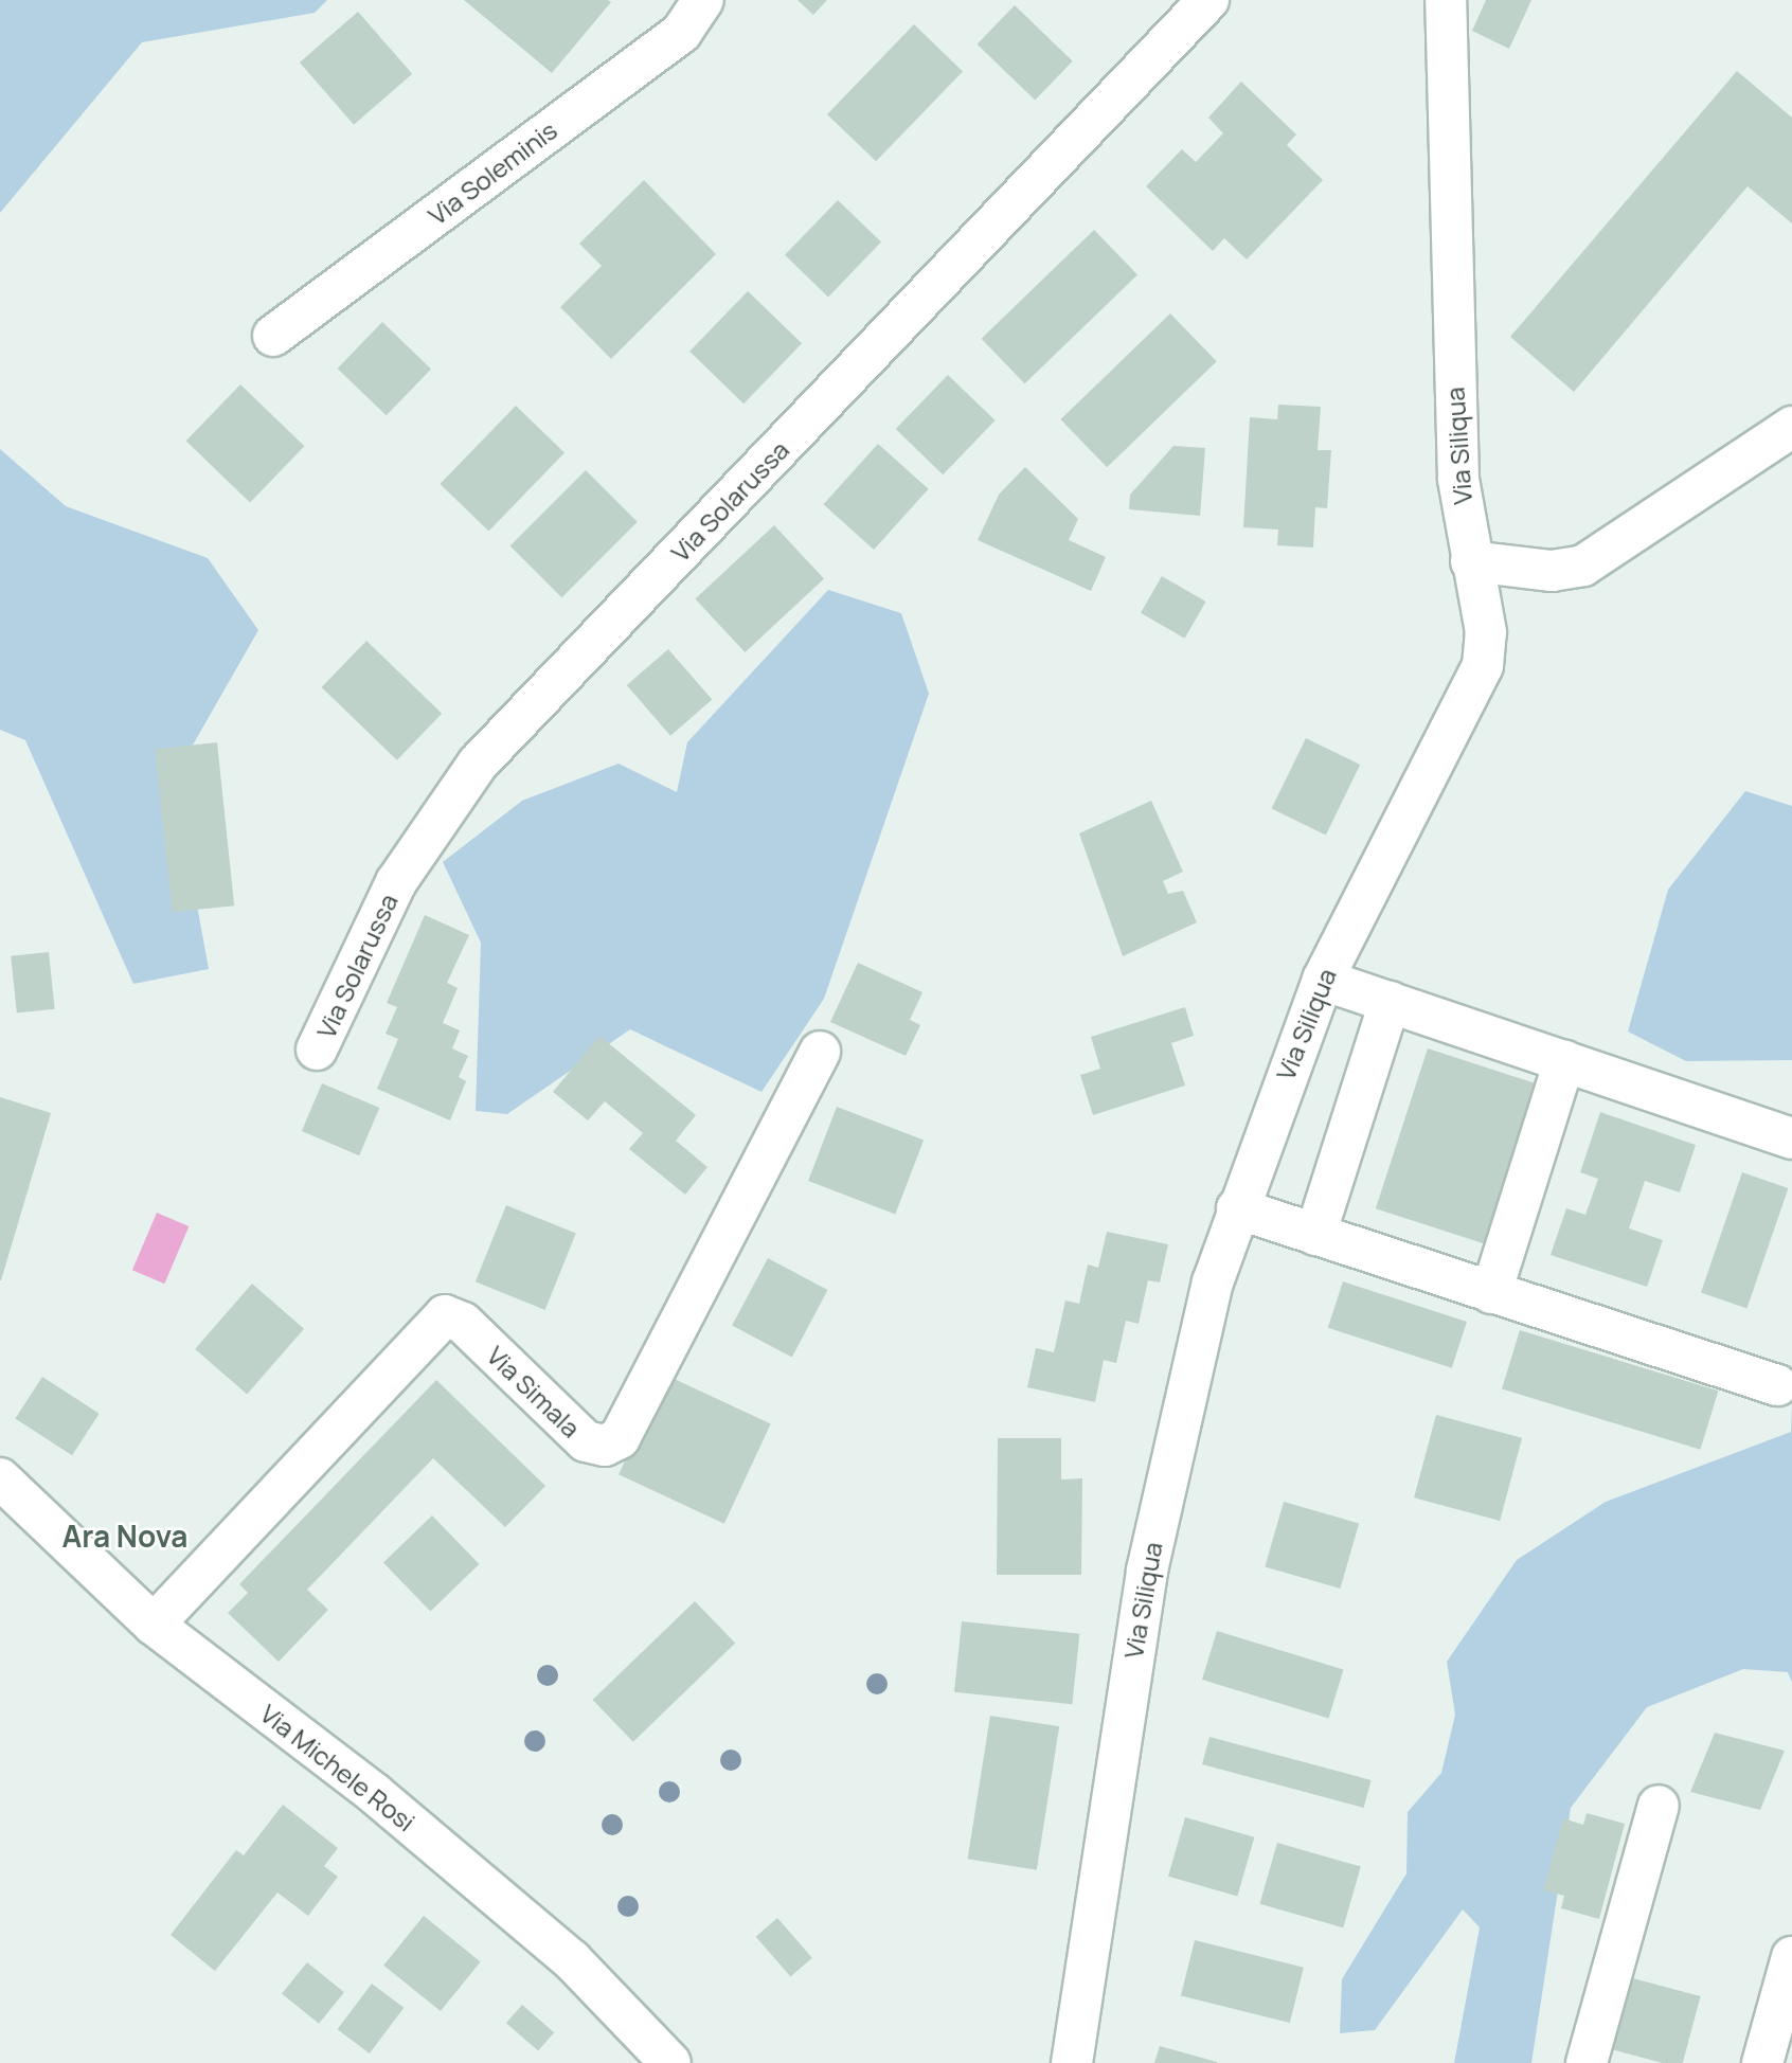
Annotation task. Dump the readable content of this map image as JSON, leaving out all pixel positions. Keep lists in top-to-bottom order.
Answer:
{
  "streets": {
    "street": [
      "Via Soleminis",
      "Via Siliqua",
      "Via Solarussa",
      "Via Simala",
      "Via Michele Rosi"
    ]
  },
  "crossings": [
    ["Via Simala", "Via Michele Rosi"]
  ],
  "districts": ["Ara Nova"]
}
